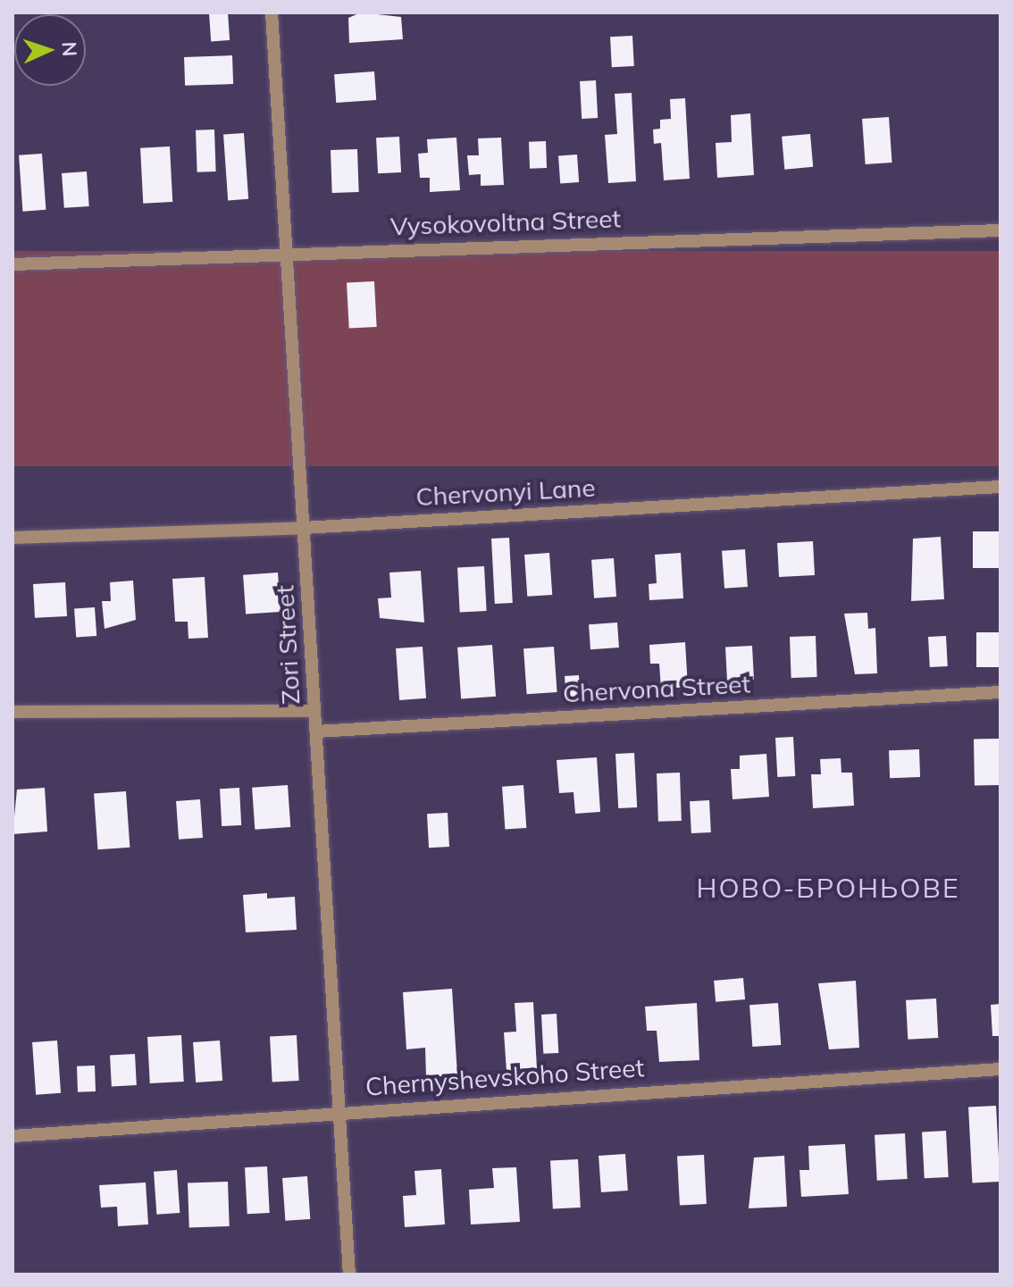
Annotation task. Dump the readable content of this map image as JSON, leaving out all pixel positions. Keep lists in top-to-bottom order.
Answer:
{
  "streets": {
    "street": [
      "Vysokovoltna Street",
      "Chervonyi Lane",
      "Zori Street",
      "Chervona Street",
      "Chernyshevskoho Street"
    ]
  },
  "crossings": [
    ["Vysokovoltna Street", "Zori Street"],
    ["Chervonyi Lane", "Zori Street"],
    ["Zori Street", "Chervona Street"],
    ["Zori Street", "Chernyshevskoho Street"]
  ],
  "districts": ["НОВО-БРОНЬОВЕ"],
  "north": "right"
}
